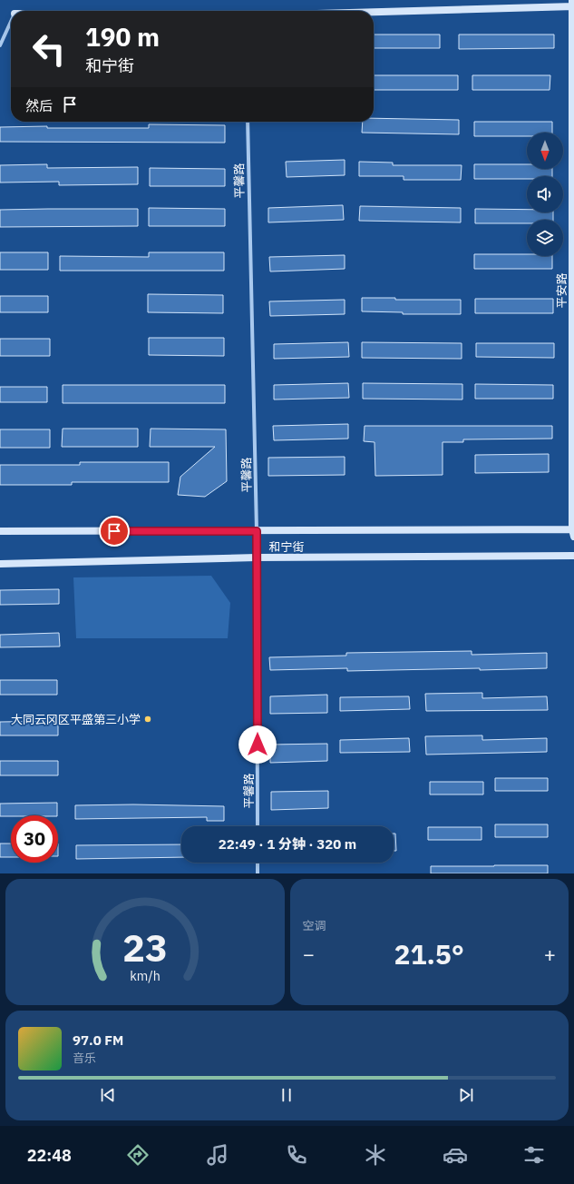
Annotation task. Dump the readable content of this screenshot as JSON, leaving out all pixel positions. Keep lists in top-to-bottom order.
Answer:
{
  "streets": {
    "main road": ["平安路", "和宁街"],
    "street": ["平馨路"]
  },
  "crossings": [
    ["平馨路", "和宁街"],
    ["平安路", "和宁街"]
  ],
  "places": ["大同云冈区平盛第三小学"],
  "north": "bottom",
  "page": {
    "turn": ["190 m", "和宁街"],
    "then": "然后",
    "limit": "30",
    "trip": "22:49 · 1 分钟 · 320 m",
    "tile": "空调",
    "heat": ["−", "21.5°", "+"],
    "song": ["97.0 FM", "音乐"],
    "tabs": "22:48",
    "gauge": ["23", "km/h"]
  }
}
